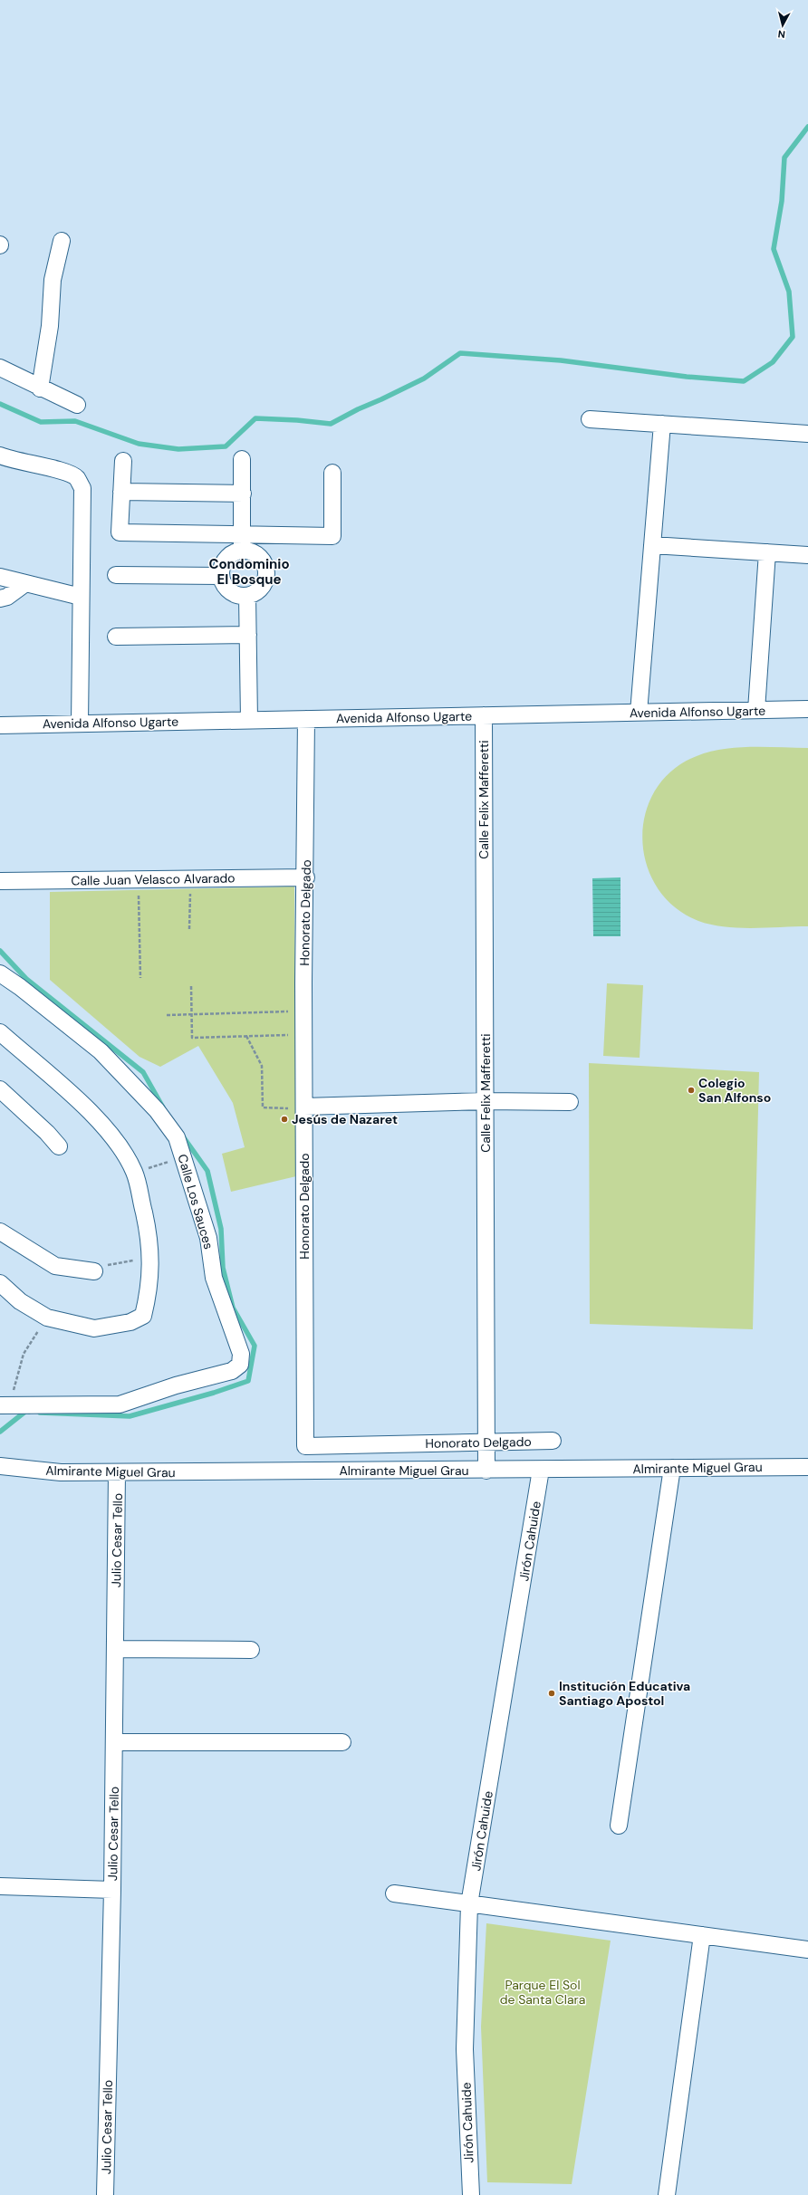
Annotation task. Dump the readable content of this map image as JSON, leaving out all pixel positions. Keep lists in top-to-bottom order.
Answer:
{
  "streets": {
    "street": [
      "Avenida Alfonso Ugarte",
      "Calle Felix Mafferetti",
      "Calle Juan Velasco Alvarado",
      "Honorato Delgado",
      "Calle Los Sauces",
      "Almirante Miguel Grau",
      "Julio Cesar Tello",
      "Jirón Cahuide"
    ]
  },
  "crossings": [
    ["Avenida Alfonso Ugarte", "Calle Felix Mafferetti"],
    ["Avenida Alfonso Ugarte", "Honorato Delgado"],
    ["Calle Felix Mafferetti", "Honorato Delgado"],
    ["Calle Felix Mafferetti", "Almirante Miguel Grau"],
    ["Calle Juan Velasco Alvarado", "Honorato Delgado"],
    ["Almirante Miguel Grau", "Julio Cesar Tello"],
    ["Almirante Miguel Grau", "Jirón Cahuide"]
  ],
  "districts": ["Condominio El Bosque"],
  "parks": ["Parque El Sol de Santa Clara"],
  "places": ["Colegio San Alfonso", "Jesús de Nazaret", "Institución Educativa Santiago Apostol"],
  "north": "bottom"
}
